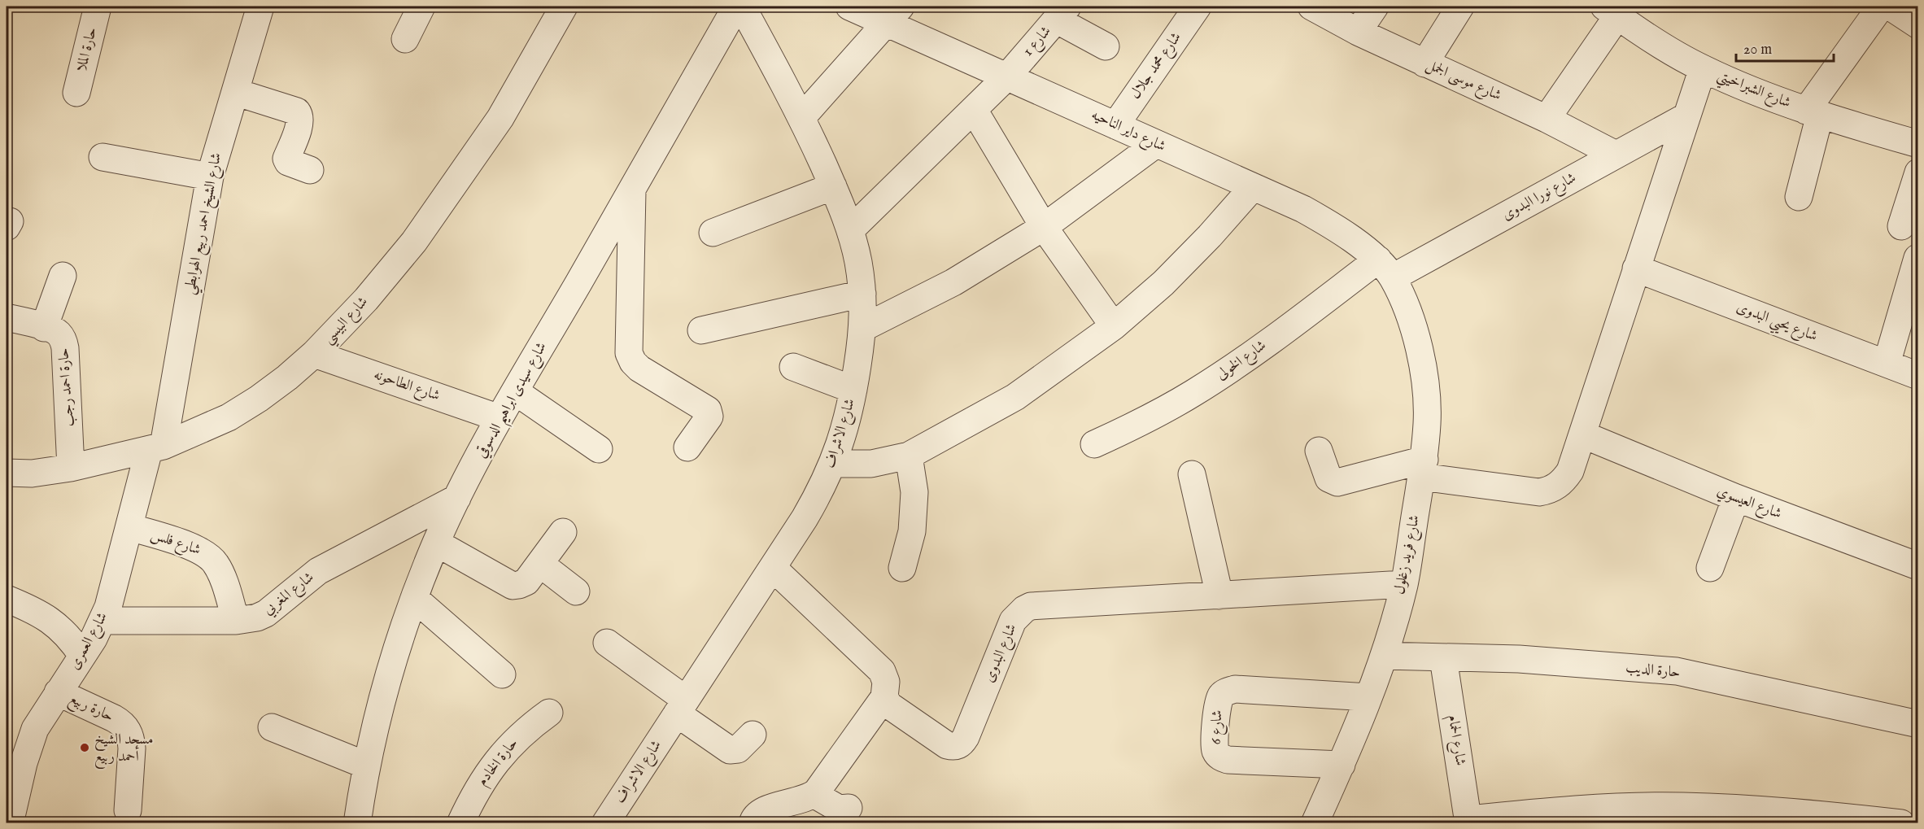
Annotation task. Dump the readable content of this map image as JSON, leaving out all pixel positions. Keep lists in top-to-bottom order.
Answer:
{
  "streets": {
    "street": [
      "شارع 1",
      "حارة الملا",
      "شارع محمد جلال",
      "شارع موسى الجمل",
      "شارع الشبراخيتي",
      "شارع داير الناحيه",
      "شارع نورا البدوى",
      "شارع الشيخ احمد ربيع الهوابطي",
      "شارع البيسي",
      "شارع يحيي البدوى",
      "شارع الخولى",
      "شارع الطاحونه",
      "حارة احمد رجب",
      "شارع سيدى ابراهيم الدسوقي",
      "شارع الاشراف",
      "شارع العيسوي",
      "شارع فلس",
      "شارع فريد زغلول",
      "شارع المغربي",
      "شارع العمرى",
      "شارع البدوى",
      "حارة الديب",
      "حارة ربيع",
      "شارع 6",
      "شارع الحمام",
      "حارة الخادم"
    ]
  },
  "crossings": [
    ["شارع 1", "شارع داير الناحيه"],
    ["شارع 1", "شارع الاشراف"],
    ["شارع محمد جلال", "شارع داير الناحيه"],
    ["شارع موسى الجمل", "شارع نورا البدوى"],
    ["شارع داير الناحيه", "شارع نورا البدوى"],
    ["شارع داير الناحيه", "شارع الخولى"],
    ["شارع داير الناحيه", "شارع فريد زغلول"],
    ["شارع نورا البدوى", "شارع الخولى"],
    ["شارع نورا البدوى", "شارع فريد زغلول"],
    ["شارع الشيخ احمد ربيع الهوابطي", "شارع البيسي"],
    ["شارع الشيخ احمد ربيع الهوابطي", "شارع العمرى"],
    ["شارع البيسي", "شارع الطاحونه"],
    ["شارع البيسي", "حارة احمد رجب"],
    ["شارع البيسي", "شارع العمرى"],
    ["شارع الخولى", "شارع فريد زغلول"],
    ["شارع الطاحونه", "شارع سيدى ابراهيم الدسوقي"],
    ["شارع سيدى ابراهيم الدسوقي", "شارع المغربي"],
    ["شارع فلس", "شارع المغربي"],
    ["شارع فلس", "شارع العمرى"],
    ["شارع فريد زغلول", "شارع البدوى"],
    ["شارع فريد زغلول", "حارة الديب"],
    ["شارع فريد زغلول", "شارع 6"],
    ["شارع المغربي", "شارع العمرى"],
    ["شارع العمرى", "حارة ربيع"],
    ["حارة الديب", "شارع الحمام"]
  ],
  "places": ["مسجد الشيخ أحمد ربيع"],
  "scale_bar": "20 m"
}
